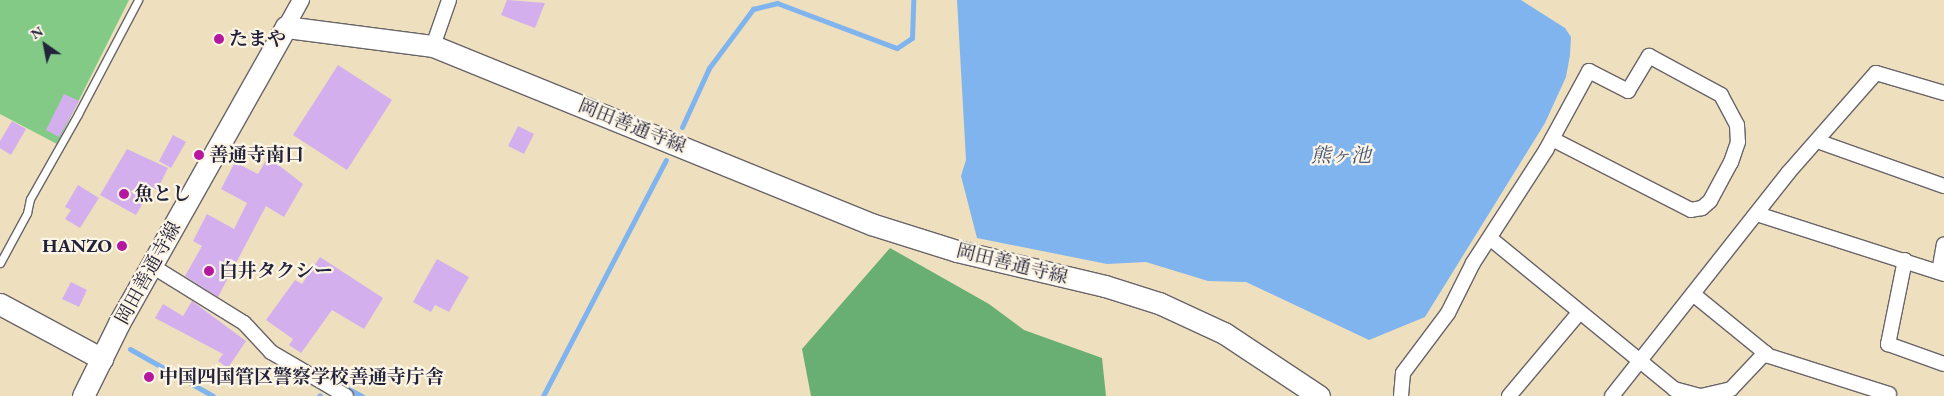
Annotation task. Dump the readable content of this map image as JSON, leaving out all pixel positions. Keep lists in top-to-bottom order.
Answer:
{
  "streets": {
    "main road": ["岡田善通寺線"]
  },
  "water": ["熊ヶ池"],
  "places": [
    "たまや",
    "善通寺南口",
    "魚とし",
    "HANZO",
    "白井タクシー",
    "中国四国管区警察学校善通寺庁舎"
  ],
  "north": "top left"
}
